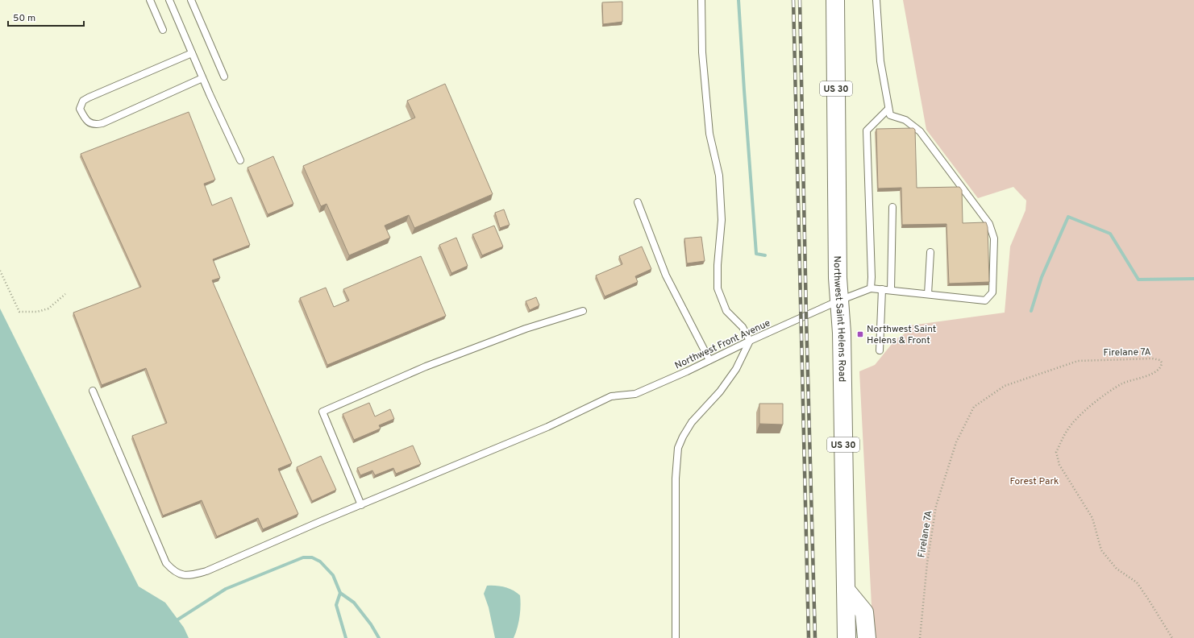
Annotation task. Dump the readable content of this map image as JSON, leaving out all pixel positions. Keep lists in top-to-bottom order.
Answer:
{
  "streets": {
    "main road": ["US 30", "Northwest Saint Helens Road"],
    "lane": ["Northwest Front Avenue"],
    "path": ["Firelane 7A"]
  },
  "crossings": [
    ["Northwest Saint Helens Road", "Northwest Front Avenue"]
  ],
  "parks": ["Forest Park"],
  "places": {
    "transit": ["Northwest Saint Helens & Front"]
  },
  "scale_bar": "50 m"
}
